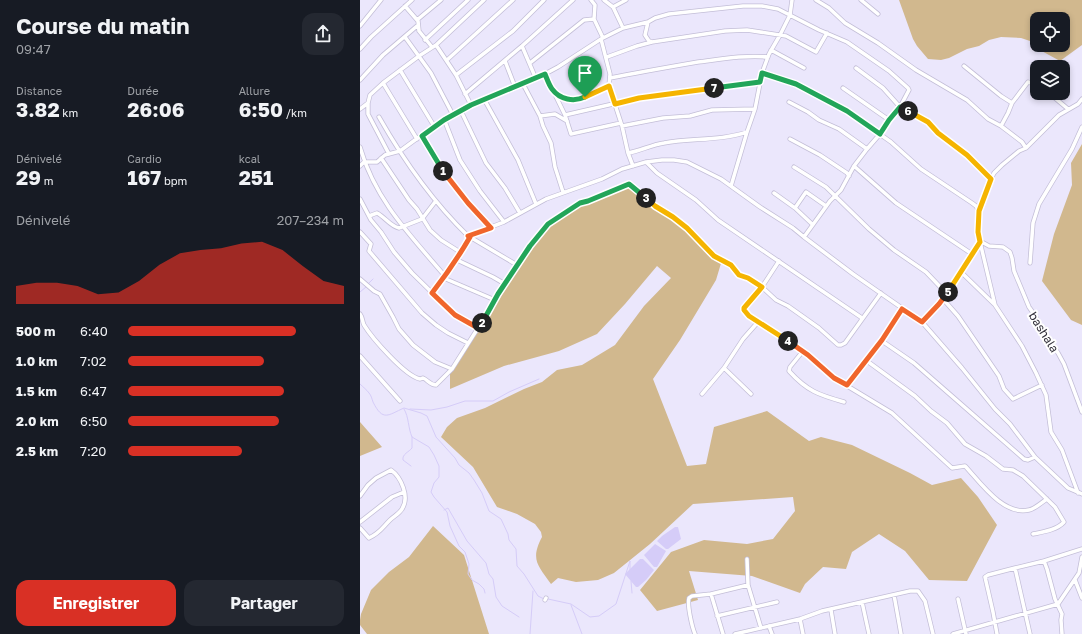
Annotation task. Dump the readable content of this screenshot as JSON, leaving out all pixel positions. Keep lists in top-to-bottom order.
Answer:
{
  "streets": {
    "street": ["bashala"]
  },
  "page": {
    "heading": ["Course du matin", "09:47"],
    "stats": [
      ["Distance", "3.82 km"],
      ["Durée", "26:06"],
      ["Allure", "6:50 /km"],
      ["Dénivelé", "29 m"],
      ["Cardio", "167 bpm"],
      ["kcal", "251"]
    ],
    "pins": [
      "7",
      "6",
      "1",
      "3",
      "5",
      "2",
      "4"
    ],
    "chart": ["Dénivelé", "207–234 m"],
    "list": [
      {
        "name": "500 m",
        "note": "6:40"
      },
      {
        "name": "1.0 km",
        "note": "7:02"
      },
      {
        "name": "1.5 km",
        "note": "6:47"
      },
      {
        "name": "2.0 km",
        "note": "6:50"
      },
      {
        "name": "2.5 km",
        "note": "7:20"
      }
    ],
    "buttons": ["Enregistrer", "Partager"]
  }
}
